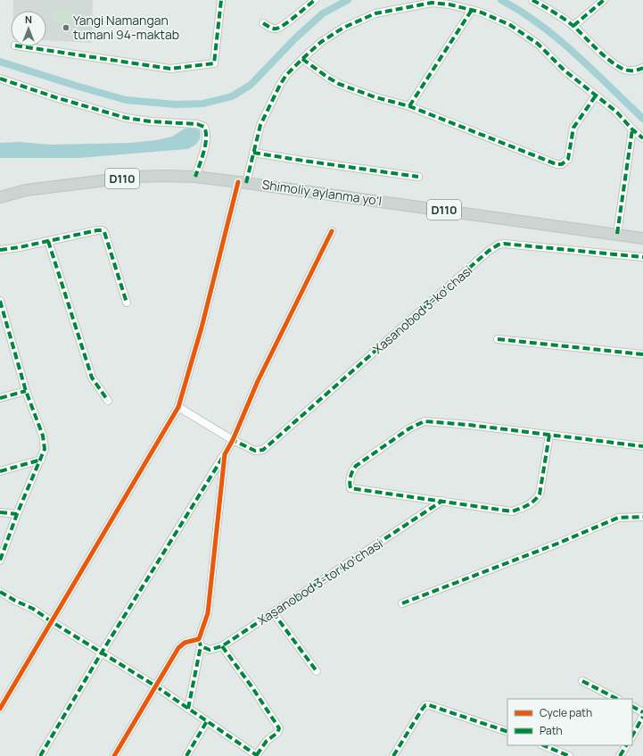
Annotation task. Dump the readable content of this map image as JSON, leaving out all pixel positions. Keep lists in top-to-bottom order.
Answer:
{
  "streets": {
    "main road": ["D110", "Shimoliy aylanma yoʻl"],
    "street": ["Xasanobod 3-koʻchasi", "Xasanobod 3-tor koʻchasi"]
  },
  "places": ["Yangi Namangan tumani 94-maktab"],
  "legend": ["Cycle path", "Path"],
  "north": "top"
}
